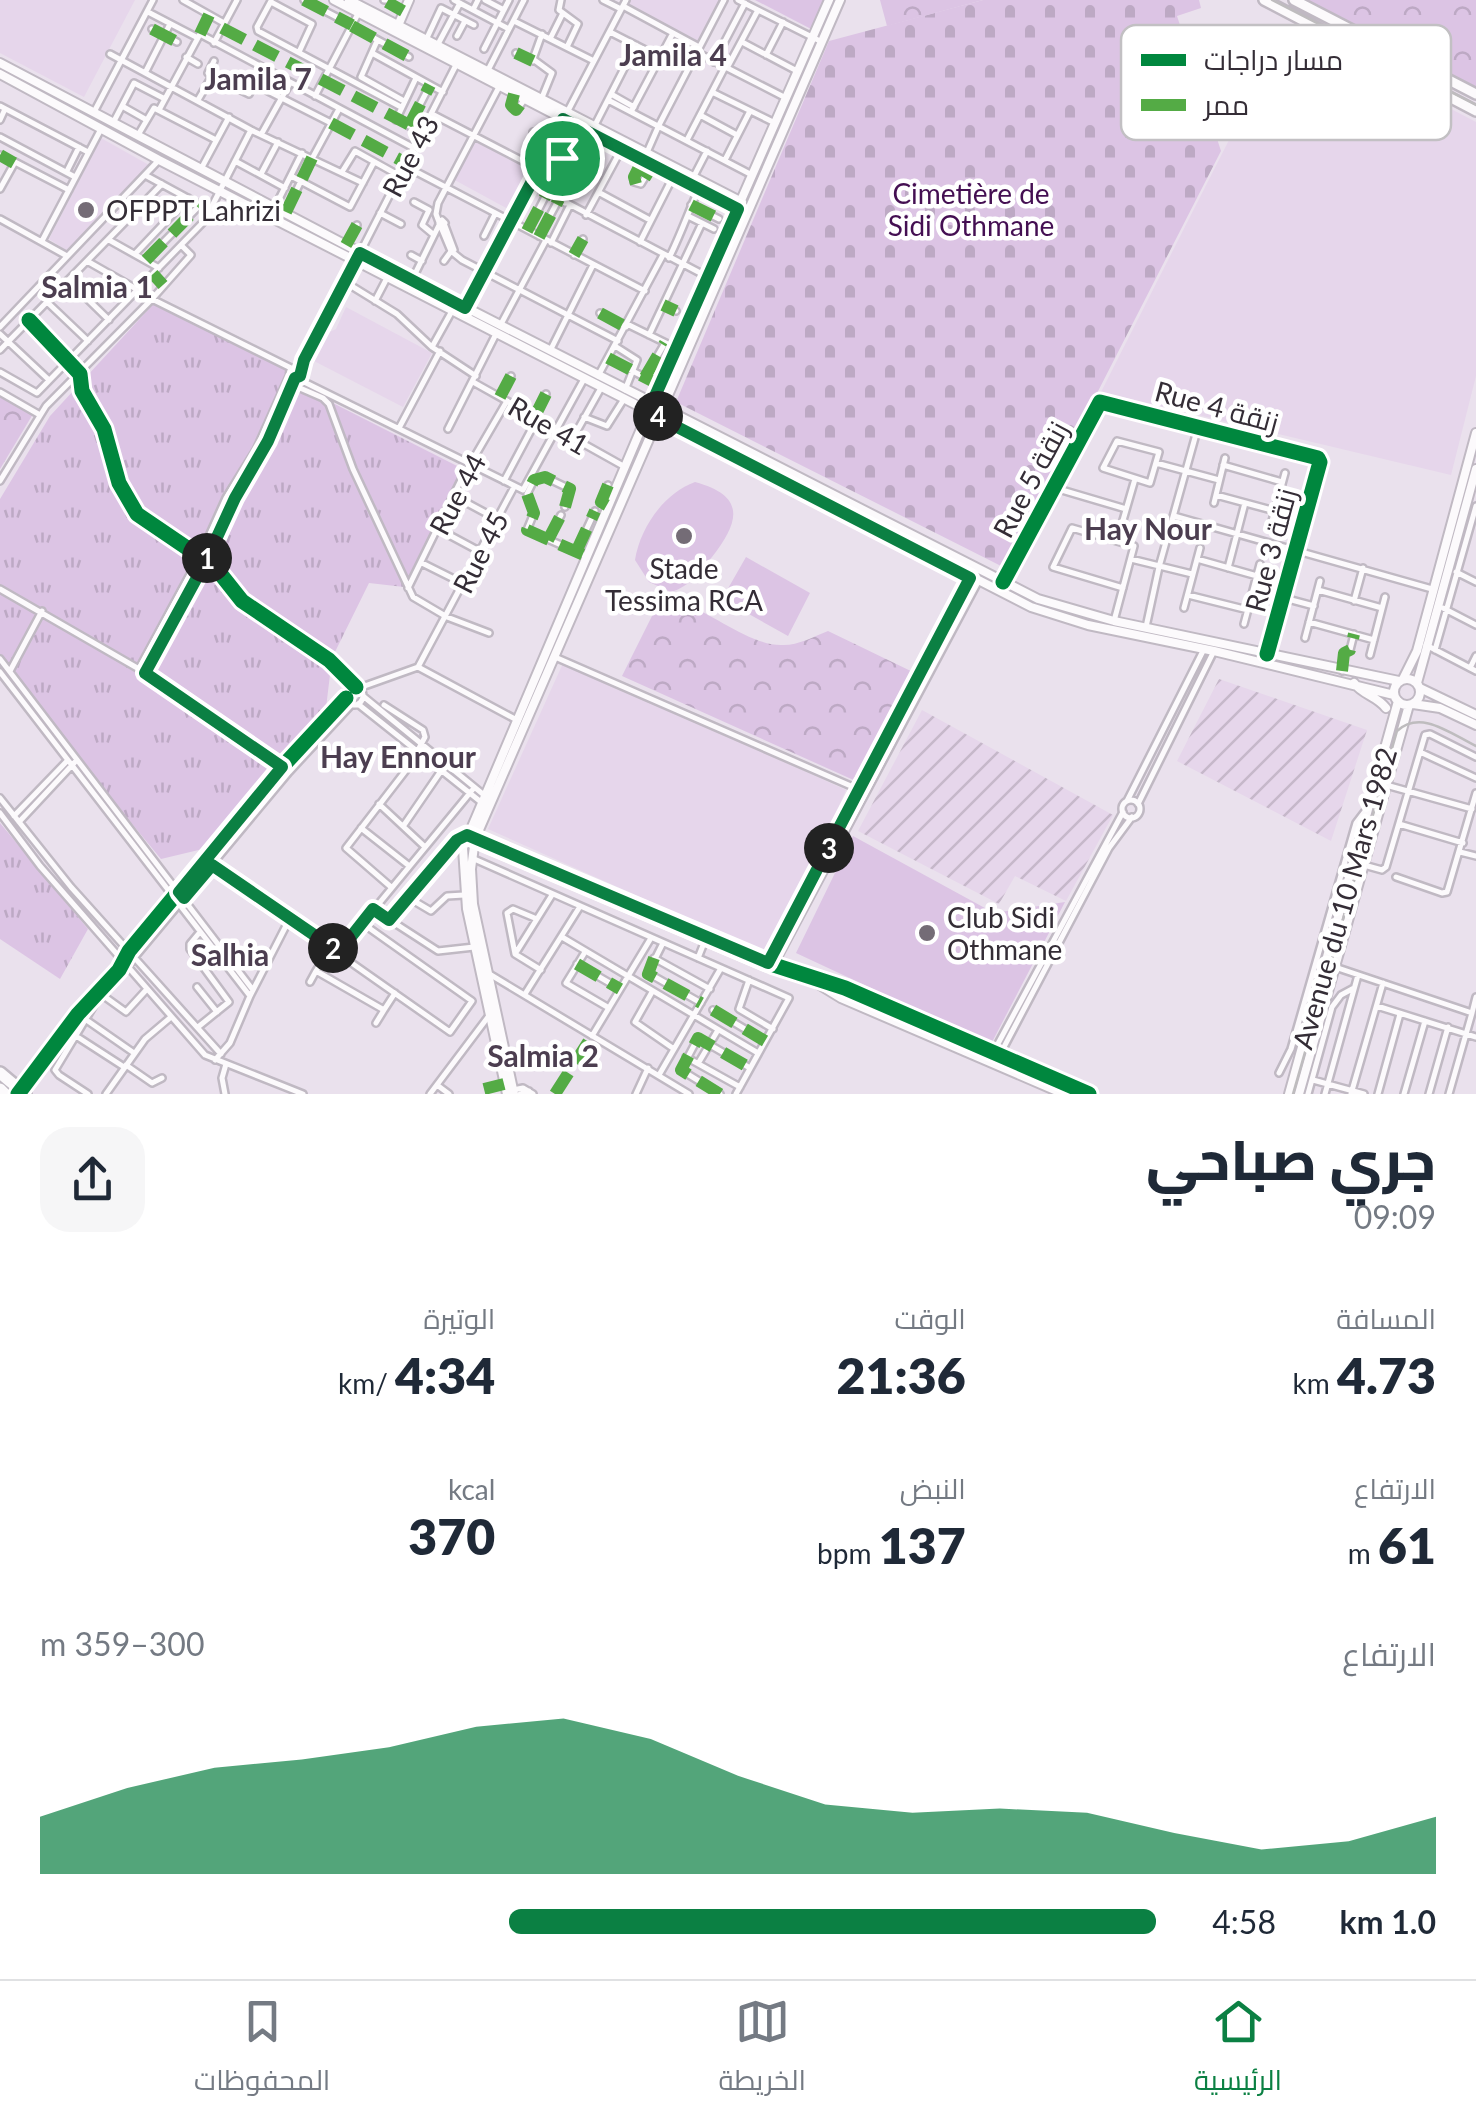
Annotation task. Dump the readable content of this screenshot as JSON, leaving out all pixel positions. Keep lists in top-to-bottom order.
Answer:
{
  "streets": {
    "main road": ["Avenue du 10 Mars 1982"],
    "street": [
      "Rue 43",
      "Rue 4 زنقة",
      "Rue 41",
      "Rue 5 زنقة",
      "Rue 44",
      "Rue 3 زنقة",
      "Rue 45"
    ]
  },
  "crossings": [
    ["Rue 43", "Rue 41"],
    ["Rue 4 زنقة", "Rue 5 زنقة"],
    ["Rue 4 زنقة", "Rue 3 زنقة"],
    ["Rue 41", "Rue 44"],
    ["Rue 41", "Rue 45"]
  ],
  "districts": [
    "Jamila 4",
    "Jamila 7",
    "Salmia 1",
    "Hay Nour",
    "Hay Ennour",
    "Salhia",
    "Salmia 2"
  ],
  "parks": ["Cimetière de Sidi Othmane"],
  "places": ["OFPPT Lahrizi", "Stade Tessima RCA", "Club Sidi Othmane"],
  "legend": ["مسار دراجات", "ممر"],
  "page": {
    "pins": [
      "4",
      "1",
      "3",
      "2"
    ],
    "heading": ["جري صباحي", "09:09"],
    "stats": [
      ["المسافة", "4.73 km"],
      ["الوقت", "21:36"],
      ["الوتيرة", "4:34 /km"],
      ["الارتفاع", "61 m"],
      ["النبض", "137 bpm"],
      ["kcal", "370"]
    ],
    "chart": ["الارتفاع", "300–359 m"],
    "list": [
      {
        "name": "1.0 km",
        "note": "4:58"
      }
    ],
    "tabs": ["الرئيسية", "الخريطة", "المحفوظات"]
  }
}
